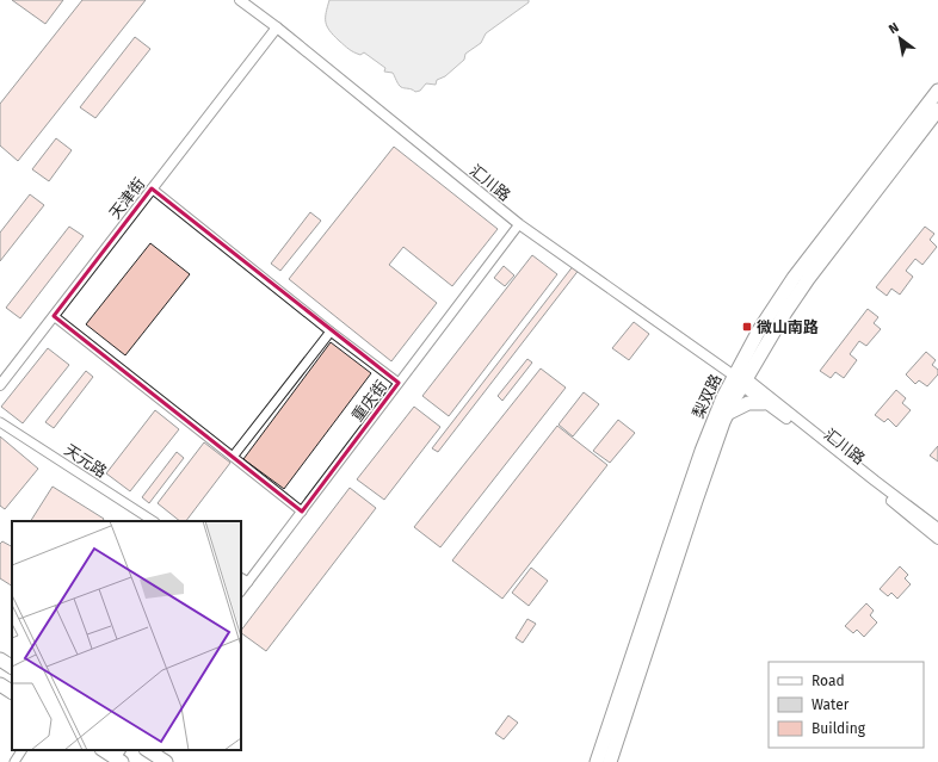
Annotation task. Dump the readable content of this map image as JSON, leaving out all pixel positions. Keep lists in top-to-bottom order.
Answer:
{
  "streets": {
    "main road": ["梨双路"],
    "street": [
      "汇川路",
      "天津街",
      "重庆街",
      "天元路"
    ]
  },
  "crossings": [
    ["汇川路", "天津街"],
    ["汇川路", "梨双路"],
    ["汇川路", "重庆街"]
  ],
  "places": {
    "transit": ["微山南路"]
  },
  "legend": ["Road", "Water", "Building"],
  "north": "top left"
}
